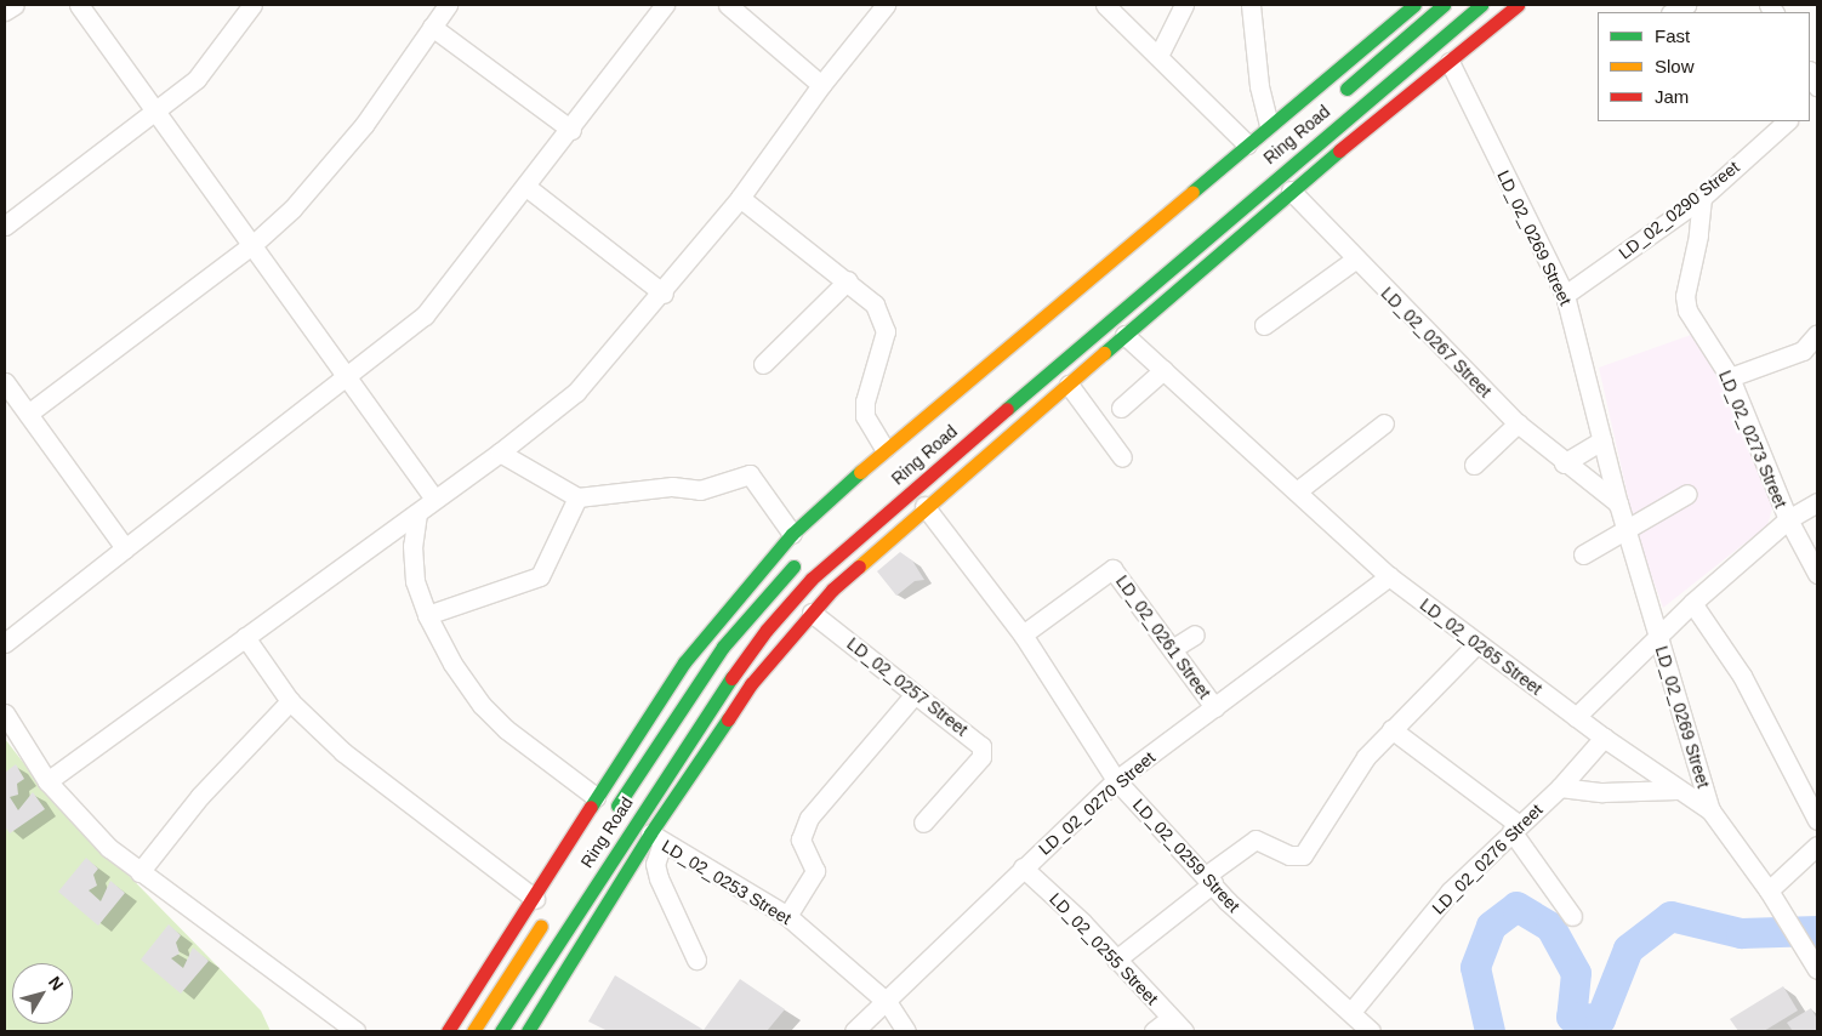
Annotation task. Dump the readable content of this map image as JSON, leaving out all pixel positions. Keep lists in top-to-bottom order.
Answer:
{
  "streets": {
    "main road": ["Ring Road"],
    "street": [
      "LD_02_0290 Street",
      "LD_02_0269 Street",
      "LD_02_0267 Street",
      "LD_02_0273 Street",
      "LD_02_0261 Street",
      "LD_02_0265 Street",
      "LD_02_0257 Street",
      "LD_02_0270 Street",
      "LD_02_0259 Street",
      "LD_02_0276 Street",
      "LD_02_0253 Street",
      "LD_02_0255 Street"
    ]
  },
  "crossings": [
    ["LD_02_0290 Street", "LD_02_0269 Street"],
    ["LD_02_0290 Street", "LD_02_0273 Street"],
    ["LD_02_0269 Street", "LD_02_0267 Street"],
    ["LD_02_0269 Street", "LD_02_0265 Street"],
    ["LD_02_0261 Street", "LD_02_0270 Street"],
    ["LD_02_0261 Street", "LD_02_0259 Street"],
    ["LD_02_0265 Street", "LD_02_0270 Street"],
    ["LD_02_0265 Street", "LD_02_0276 Street"],
    ["LD_02_0270 Street", "LD_02_0259 Street"],
    ["LD_02_0270 Street", "LD_02_0253 Street"],
    ["LD_02_0270 Street", "LD_02_0255 Street"],
    ["LD_02_0259 Street", "LD_02_0276 Street"]
  ],
  "legend": ["Fast", "Slow", "Jam"],
  "north": "top right"
}
